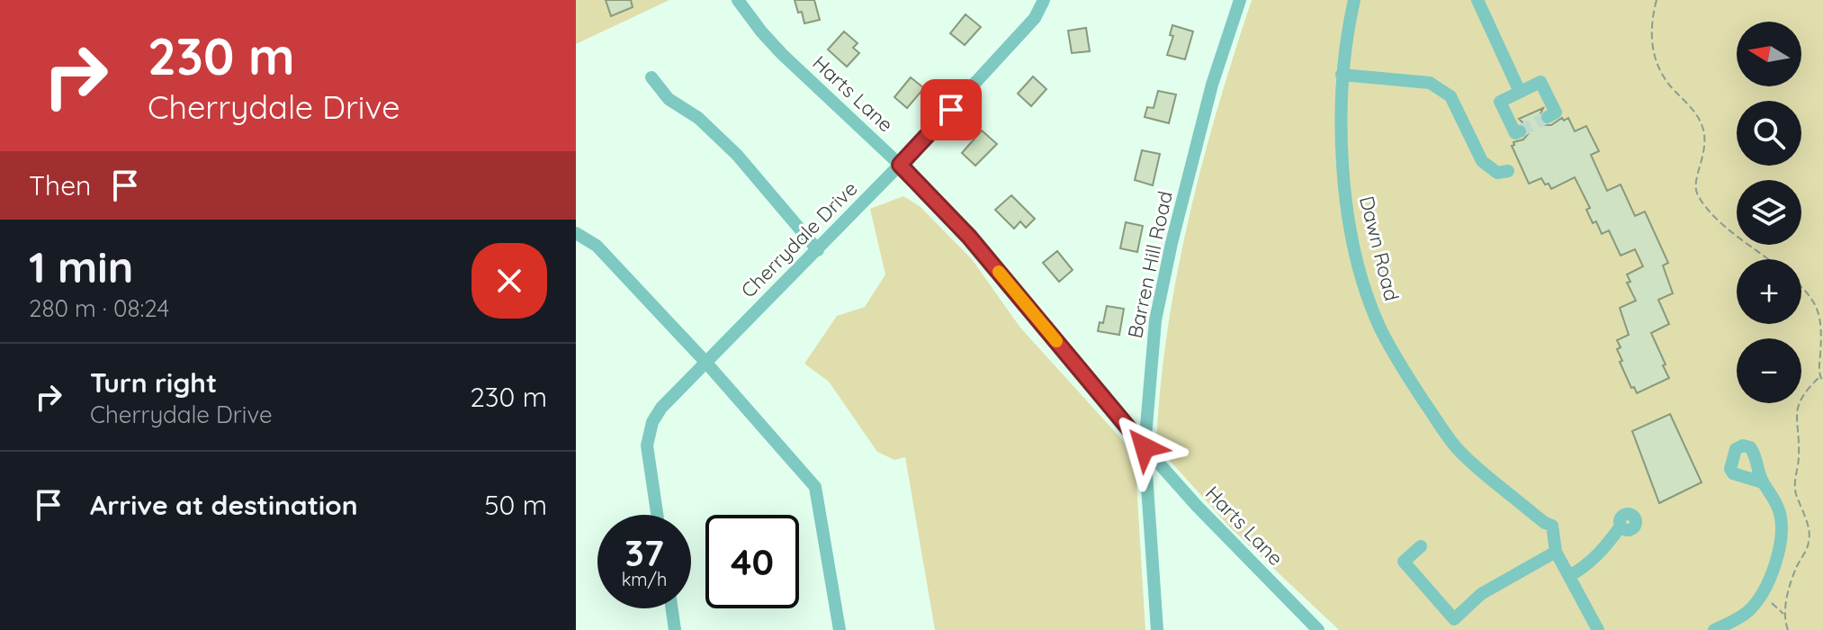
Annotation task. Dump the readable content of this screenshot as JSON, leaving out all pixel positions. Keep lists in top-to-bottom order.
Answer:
{
  "streets": {
    "street": [
      "Harts Lane",
      "Cherrydale Drive",
      "Dawn Road",
      "Barren Hill Road"
    ]
  },
  "crossings": [
    ["Harts Lane", "Cherrydale Drive"],
    ["Harts Lane", "Barren Hill Road"]
  ],
  "north": "left",
  "page": {
    "turn": ["230 m", "Cherrydale Drive"],
    "map_buttons": ["+", "−"],
    "then": "Then",
    "heading": ["1 min", "280 m · 08:24"],
    "list": [
      {
        "name": "Turn right",
        "note": "Cherrydale Drive",
        "value": "230 m"
      },
      {
        "name": "Arrive at destination",
        "value": "50 m"
      }
    ],
    "speed": "37 km/h",
    "limit": "40"
  }
}
